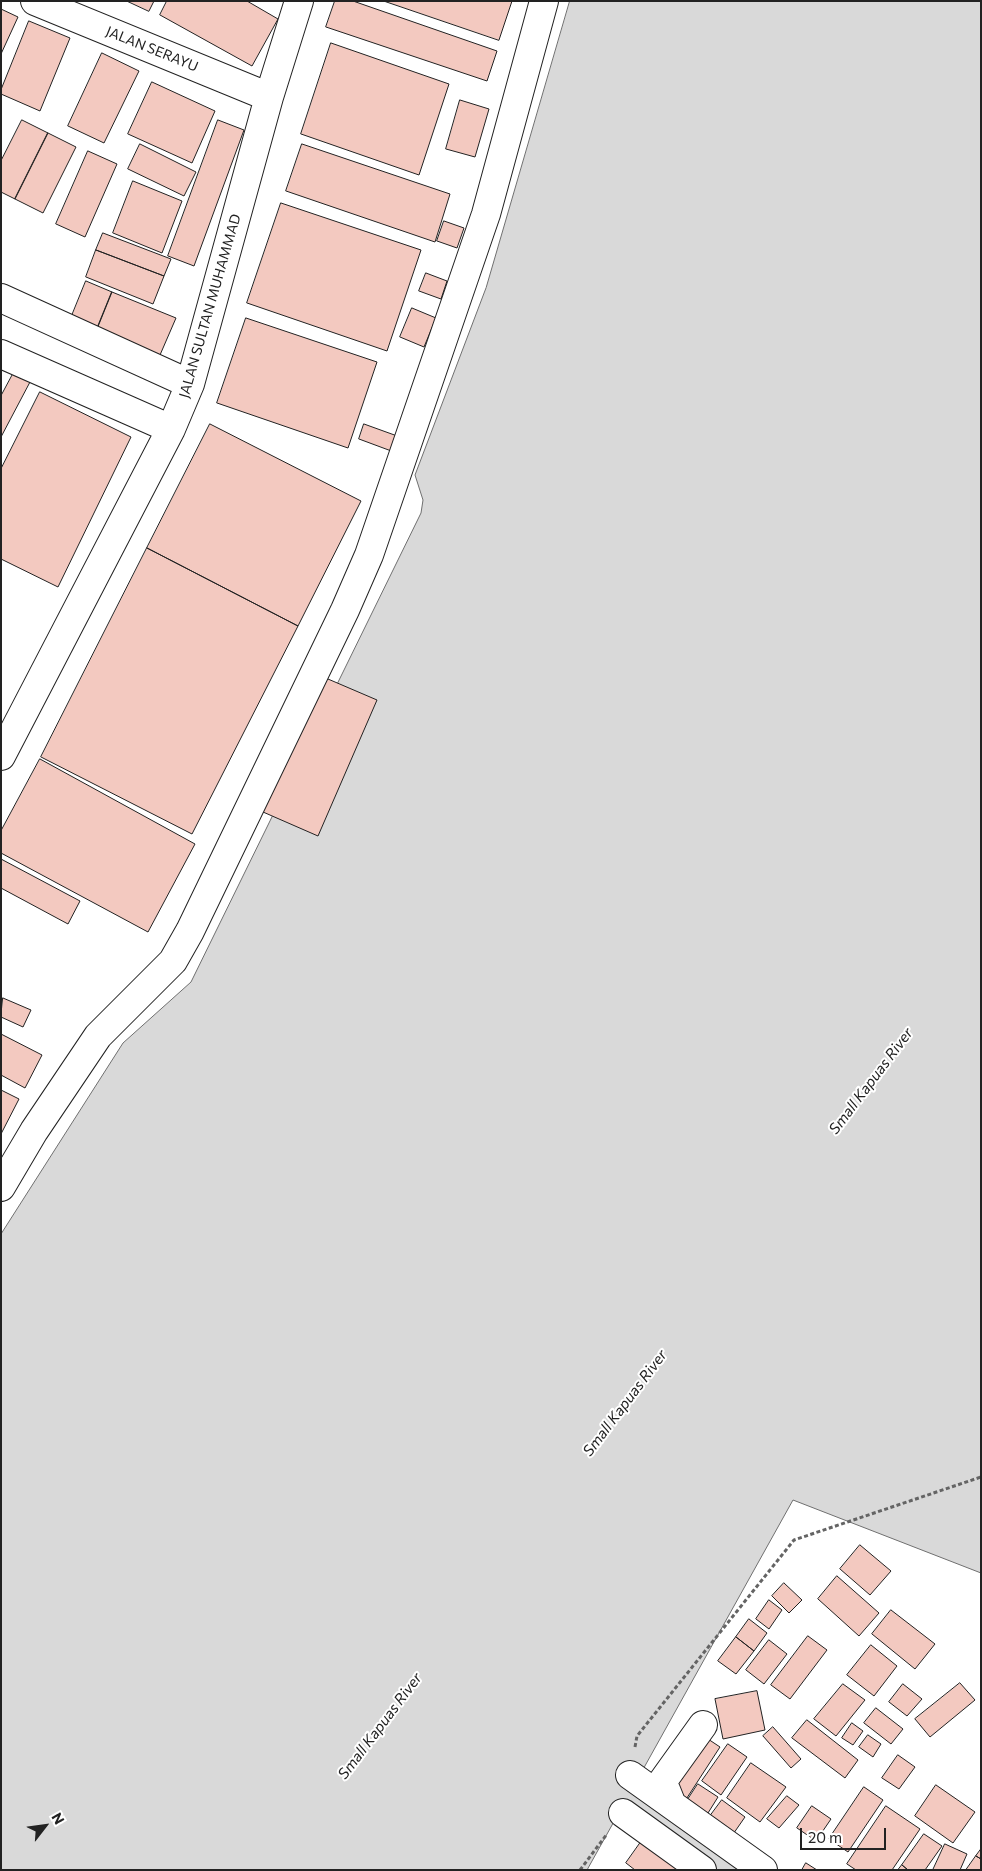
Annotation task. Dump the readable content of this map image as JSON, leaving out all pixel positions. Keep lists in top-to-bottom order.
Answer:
{
  "streets": {
    "street": ["JALAN SERAYU", "JALAN SULTAN MUHAMMAD"]
  },
  "crossings": [
    ["JALAN SERAYU", "JALAN SULTAN MUHAMMAD"]
  ],
  "water": ["Small Kapuas River"],
  "scale_bar": "20 m",
  "north": "top right"
}
